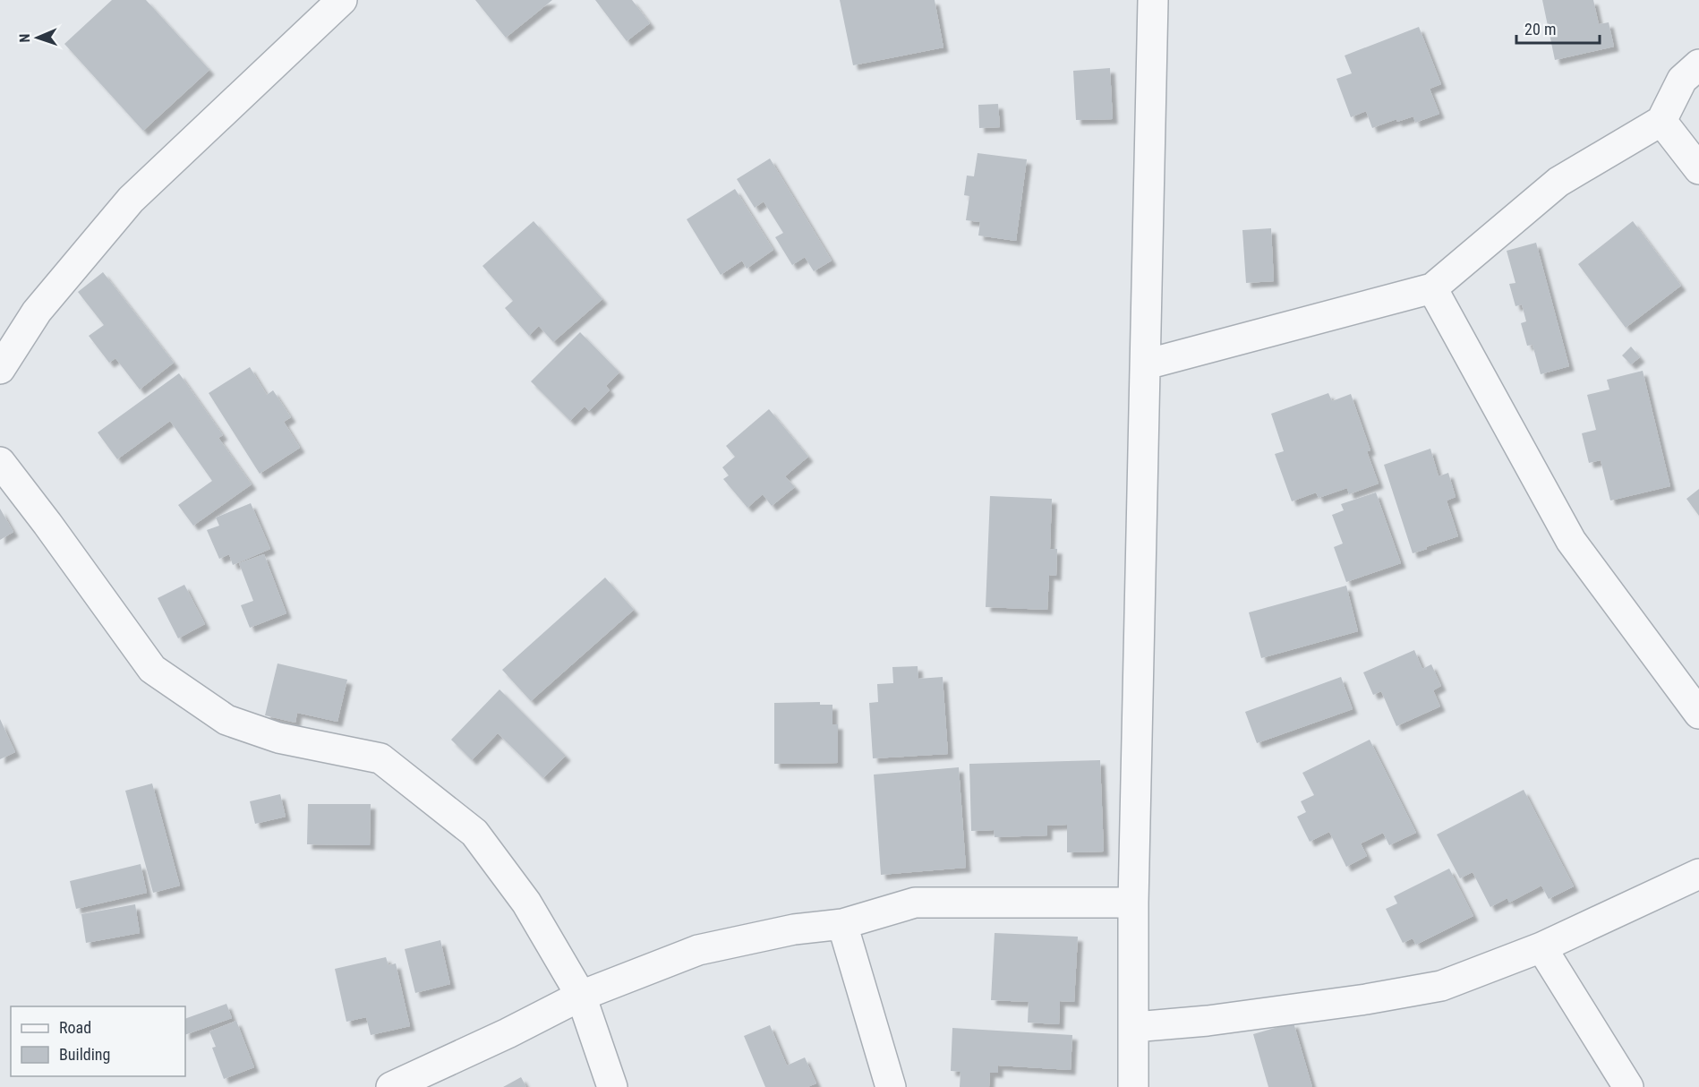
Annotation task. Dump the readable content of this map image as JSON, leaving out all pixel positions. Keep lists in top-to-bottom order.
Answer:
{
  "legend": ["Road", "Building"],
  "scale_bar": "20 m",
  "north": "left"
}
